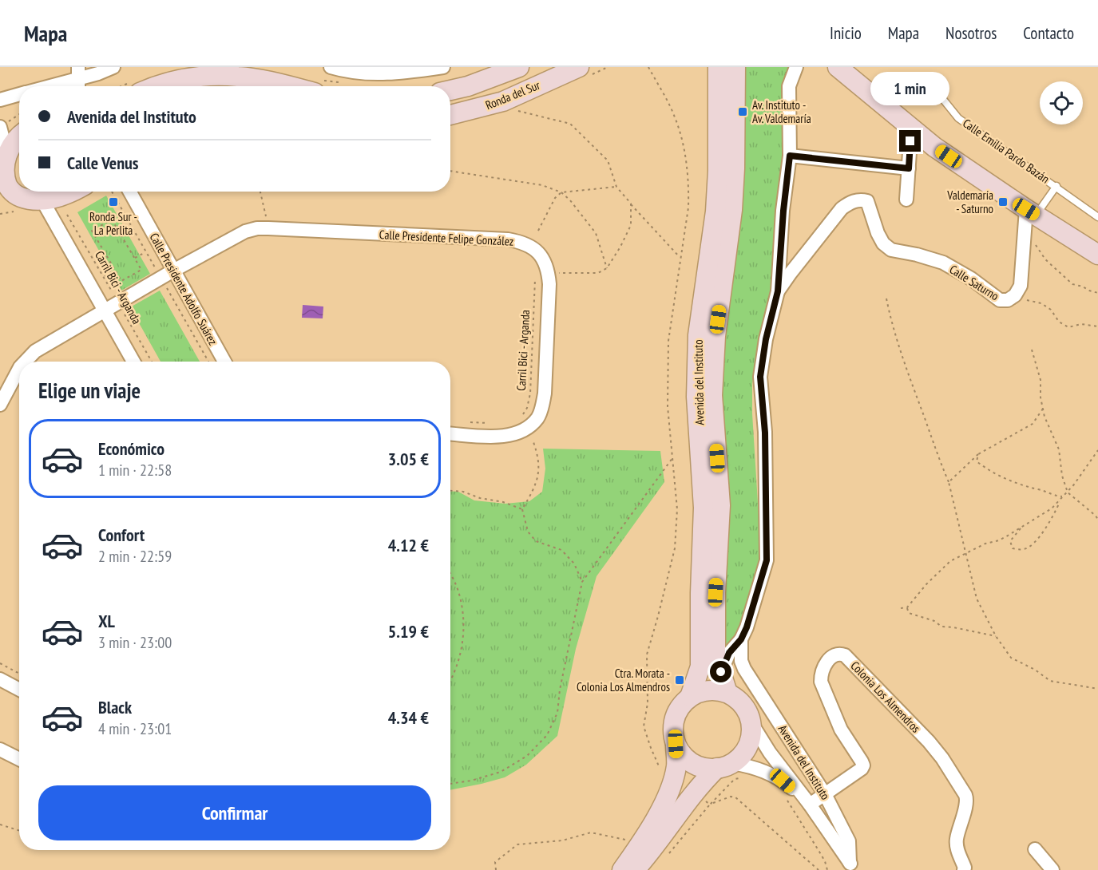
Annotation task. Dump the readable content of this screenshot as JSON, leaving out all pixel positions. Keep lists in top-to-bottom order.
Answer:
{
  "streets": {
    "main road": ["Ronda del Sur", "Avenida del Instituto"],
    "street": [
      "Calle Presidente Felipe González",
      "Calle Saturno",
      "Calle Presidente Adolfo Suárez",
      "Colonia Los Almendros"
    ],
    "lane": ["Calle Emilia Pardo Bazán"],
    "path": ["Carril Bici - Arganda"]
  },
  "crossings": [
    ["Calle Emilia Pardo Bazán", "Calle Saturno"],
    ["Calle Presidente Felipe González", "Carril Bici - Arganda"],
    ["Calle Presidente Felipe González", "Calle Presidente Adolfo Suárez"],
    ["Calle Saturno", "Avenida del Instituto"],
    ["Avenida del Instituto", "Colonia Los Almendros"]
  ],
  "places": {
    "transit": [
      "Av. Instituto - Av. Valdemaría",
      "Ronda Sur - La Perlita",
      "Valdemaría - Saturno",
      "Ctra. Morata - Colonia Los Almendros"
    ]
  },
  "page": {
    "header": "Mapa",
    "nav": [
      "Inicio",
      "Mapa",
      "Nosotros",
      "Contacto"
    ],
    "bubble": "1 min",
    "banner": ["Avenida del Instituto", "Calle Venus"],
    "heading": "Elige un viaje",
    "list": [
      {
        "name": "Económico",
        "note": "1 min · 22:58",
        "value": "3.05 €"
      },
      {
        "name": "Confort",
        "note": "2 min · 22:59",
        "value": "4.12 €"
      },
      {
        "name": "XL",
        "note": "3 min · 23:00",
        "value": "5.19 €"
      },
      {
        "name": "Black",
        "note": "4 min · 23:01",
        "value": "4.34 €"
      }
    ],
    "buttons": "Confirmar"
  }
}
